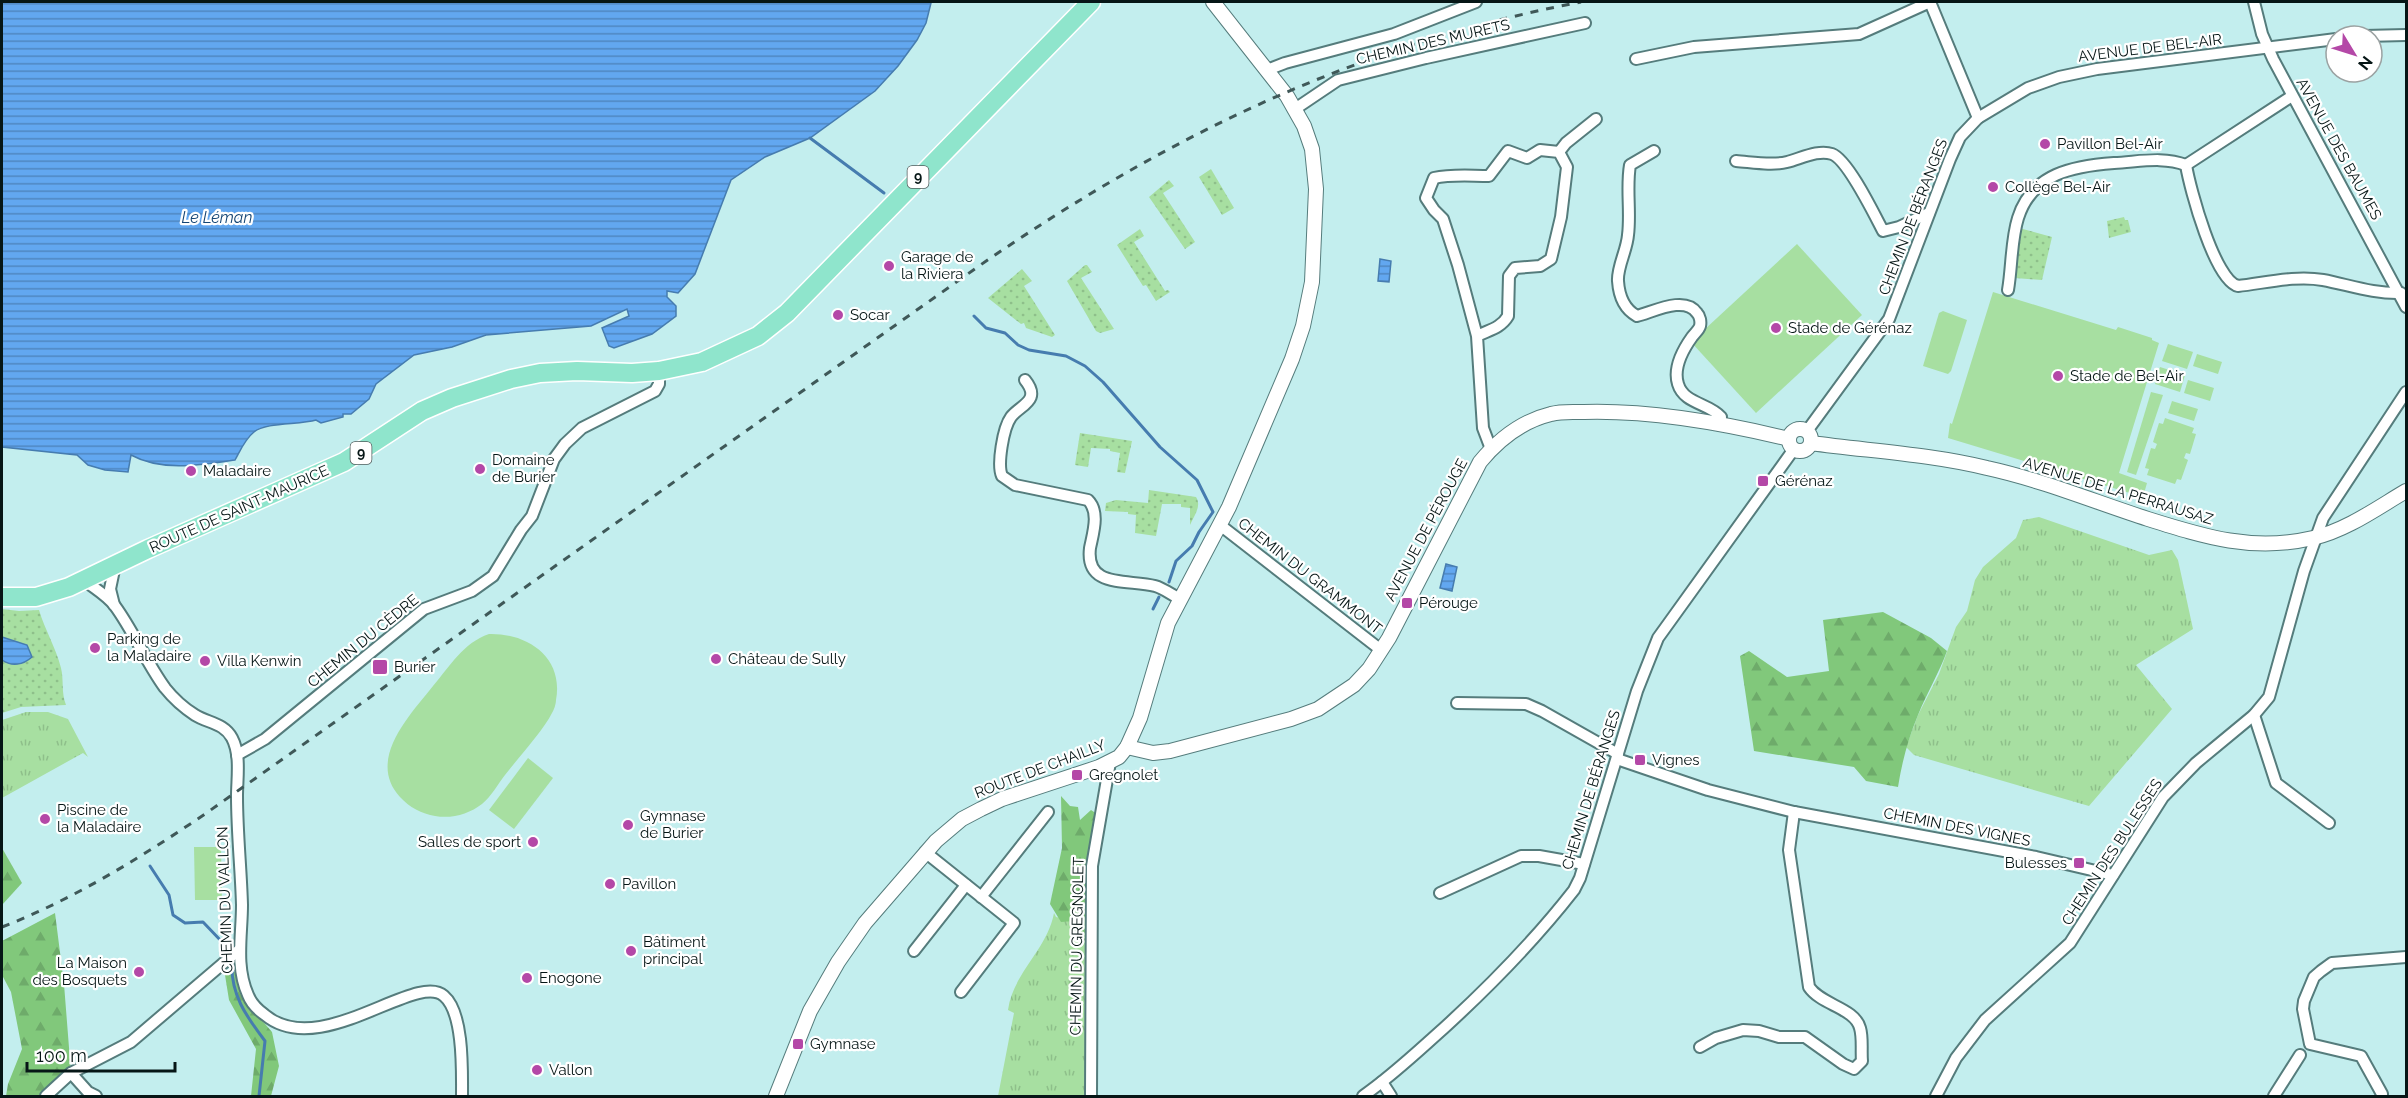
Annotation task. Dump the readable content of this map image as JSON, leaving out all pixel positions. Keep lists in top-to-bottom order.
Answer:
{
  "streets": {
    "main road": ["9", "ROUTE DE SAINT-MAURICE"],
    "street": [
      "CHEMIN DES MURETS",
      "AVENUE DE BEL-AIR",
      "AVENUE DES BAUMES",
      "CHEMIN DE BÉRANGES",
      "AVENUE DE LA PERRAUSAZ",
      "AVENUE DE PÉROUGE",
      "CHEMIN DU GRAMMONT",
      "CHEMIN DU CÈDRE",
      "ROUTE DE CHAILLY",
      "CHEMIN DES VIGNES",
      "CHEMIN DES BULESSES",
      "CHEMIN DU VALLON",
      "CHEMIN DU GREGNOLET"
    ]
  },
  "crossings": [
    ["CHEMIN DES MURETS", "ROUTE DE CHAILLY"],
    ["AVENUE DE BEL-AIR", "AVENUE DES BAUMES"],
    ["AVENUE DE BEL-AIR", "CHEMIN DE BÉRANGES"],
    ["CHEMIN DE BÉRANGES", "AVENUE DE LA PERRAUSAZ"],
    ["CHEMIN DE BÉRANGES", "AVENUE DE PÉROUGE"],
    ["CHEMIN DE BÉRANGES", "CHEMIN DES VIGNES"],
    ["AVENUE DE LA PERRAUSAZ", "CHEMIN DES BULESSES"],
    ["ROUTE DE SAINT-MAURICE", "CHEMIN DU CÈDRE"],
    ["ROUTE DE SAINT-MAURICE", "CHEMIN DU VALLON"],
    ["AVENUE DE PÉROUGE", "CHEMIN DU GRAMMONT"],
    ["AVENUE DE PÉROUGE", "ROUTE DE CHAILLY"],
    ["CHEMIN DU GRAMMONT", "ROUTE DE CHAILLY"],
    ["CHEMIN DU CÈDRE", "CHEMIN DU VALLON"],
    ["ROUTE DE CHAILLY", "CHEMIN DU GREGNOLET"],
    ["CHEMIN DES VIGNES", "CHEMIN DES BULESSES"]
  ],
  "water": ["Le Léman"],
  "places": {
    "other": [
      "Pavillon Bel-Air",
      "Collège Bel-Air",
      "Garage de la Riviera",
      "Socar",
      "Stade de Gérénaz",
      "Stade de Bel-Air",
      "Domaine de Burier",
      "Maladaire",
      "Parking de la Maladaire",
      "Château de Sully",
      "Villa Kenwin",
      "Piscine de la Maladaire",
      "Gymnase de Burier",
      "Salles de sport",
      "Pavillon",
      "Bâtiment principal",
      "La Maison des Bosquets",
      "Enogone",
      "Vallon"
    ],
    "transit": [
      "Gérénaz",
      "Pérouge",
      "Burier",
      "Vignes",
      "Gregnolet",
      "Bulesses",
      "Gymnase"
    ]
  },
  "scale_bar": "100 m",
  "north": "bottom right"
}
